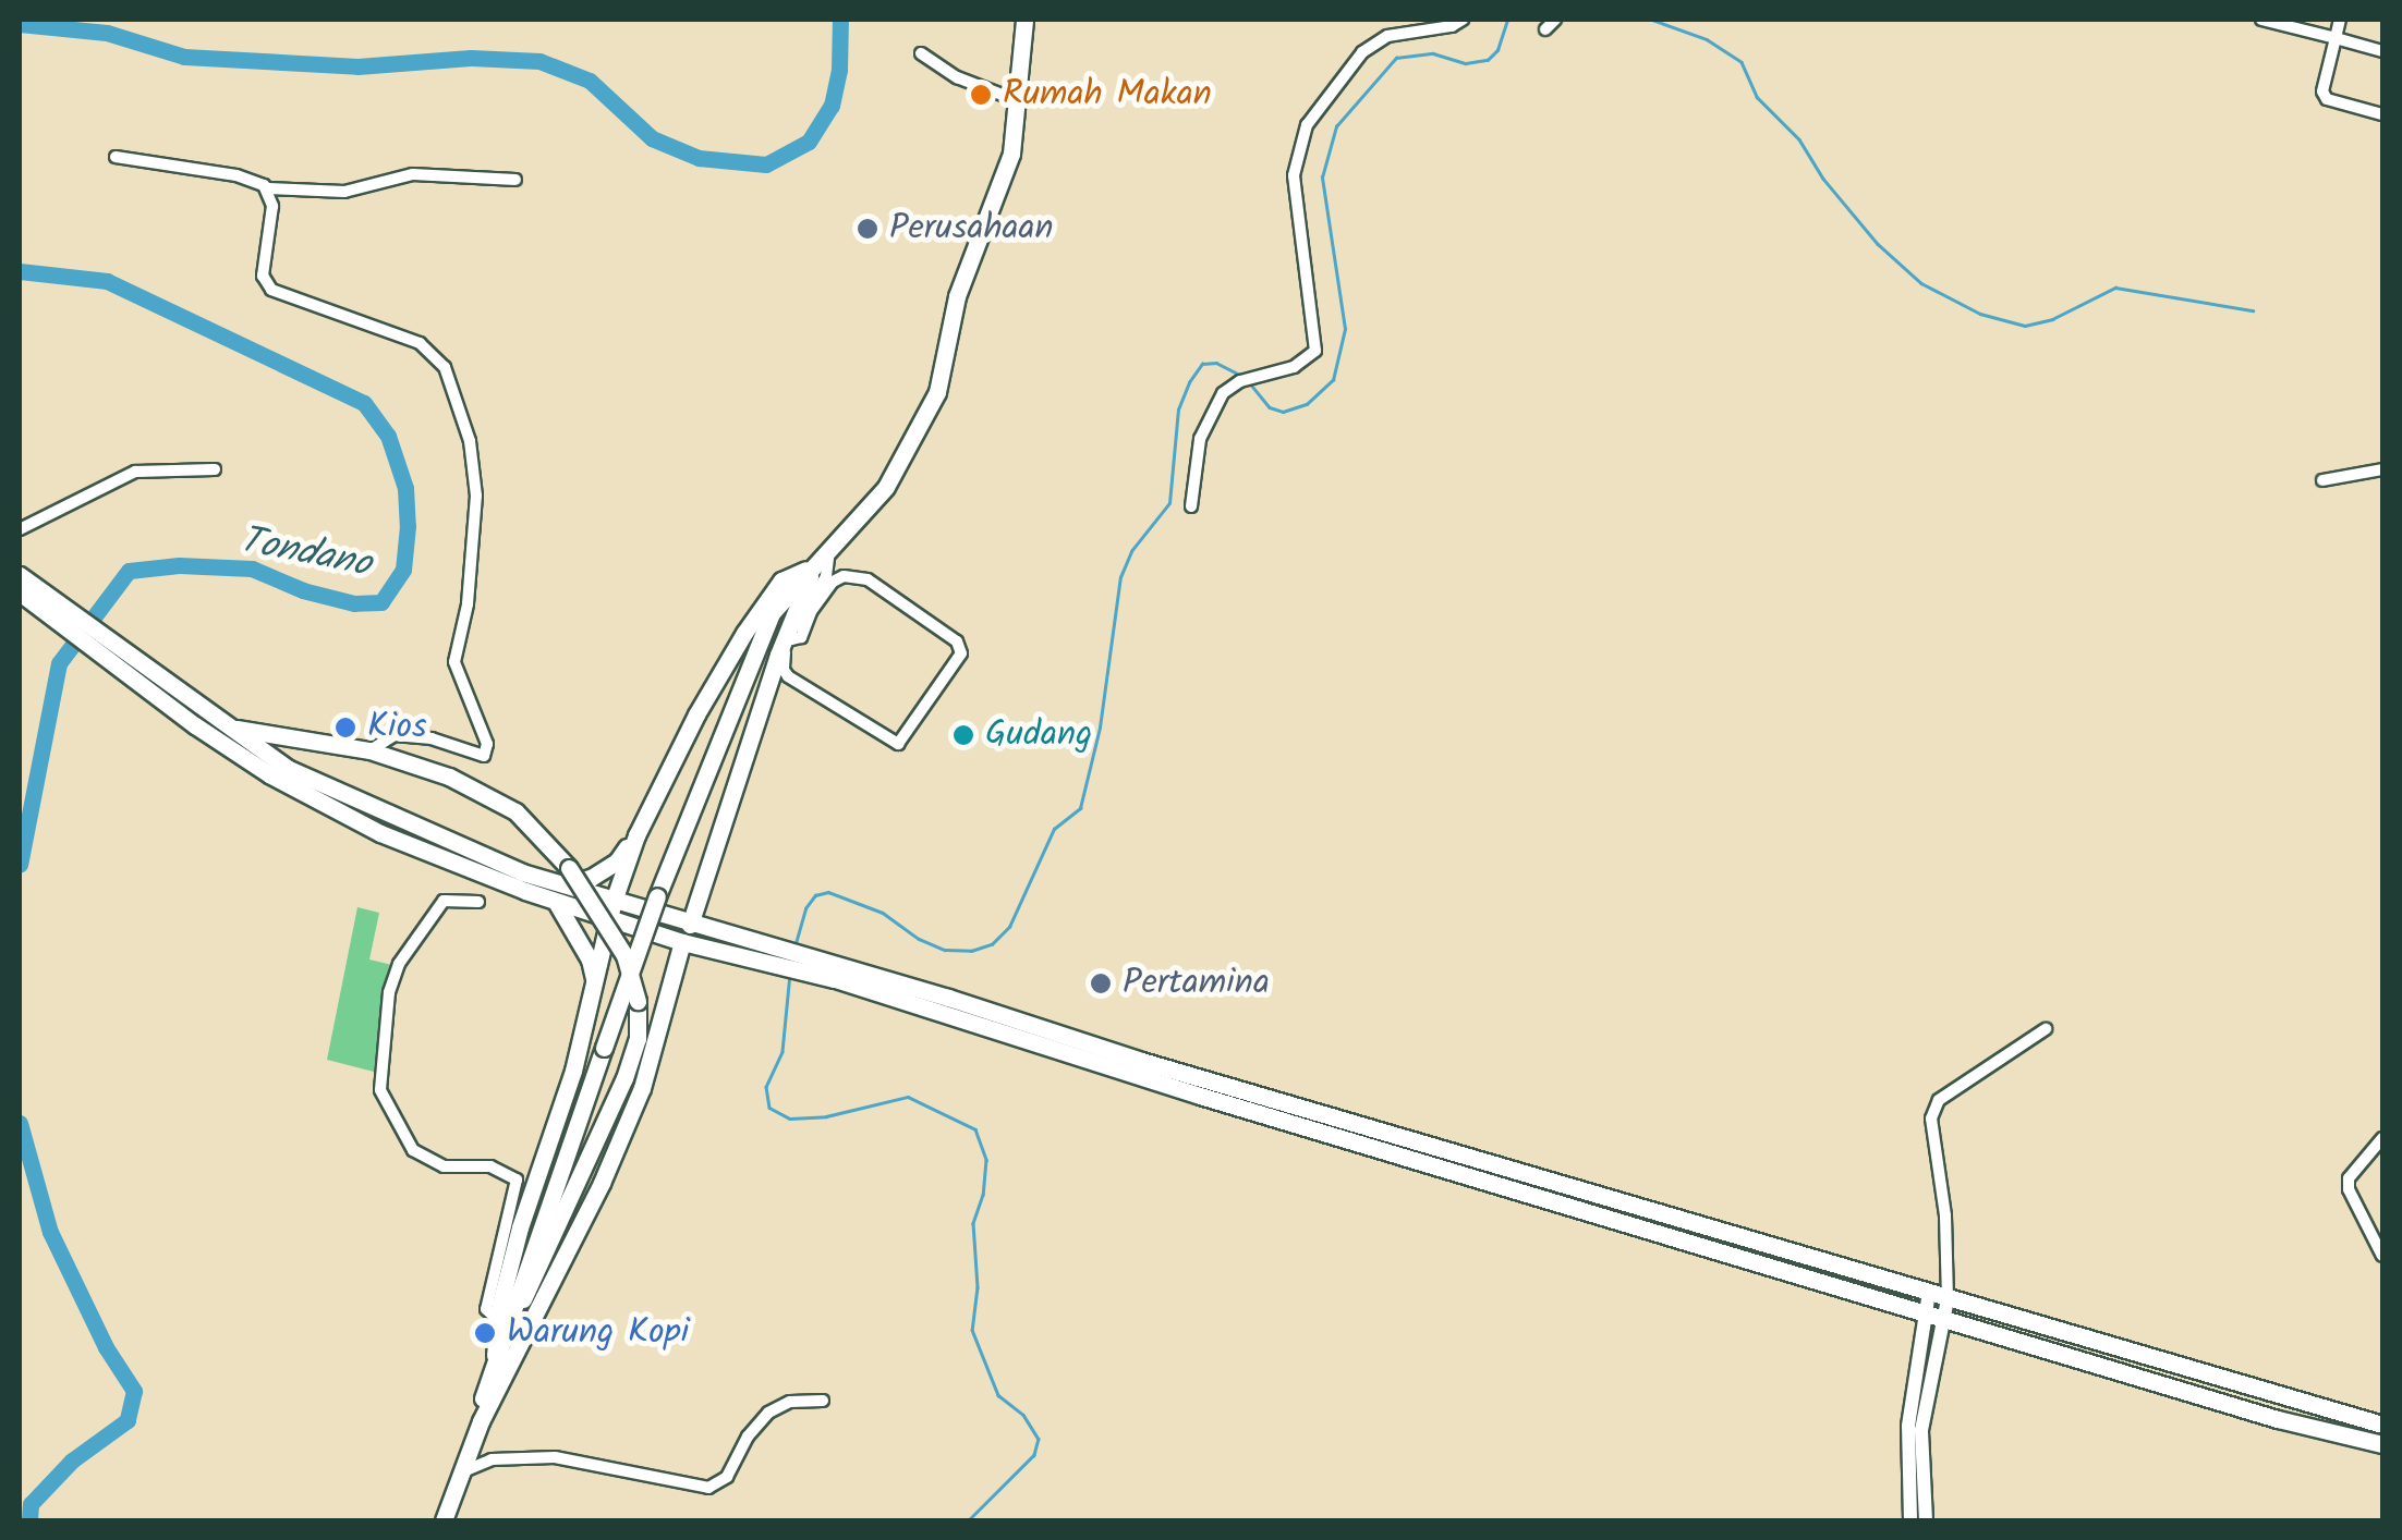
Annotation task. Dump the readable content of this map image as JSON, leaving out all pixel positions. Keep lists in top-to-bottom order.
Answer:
{
  "water": ["Tondano"],
  "places": [
    "Rumah Makan",
    "Perusahaan",
    "Kios",
    "Gudang",
    "Pertamina",
    "Warung Kopi"
  ]
}
